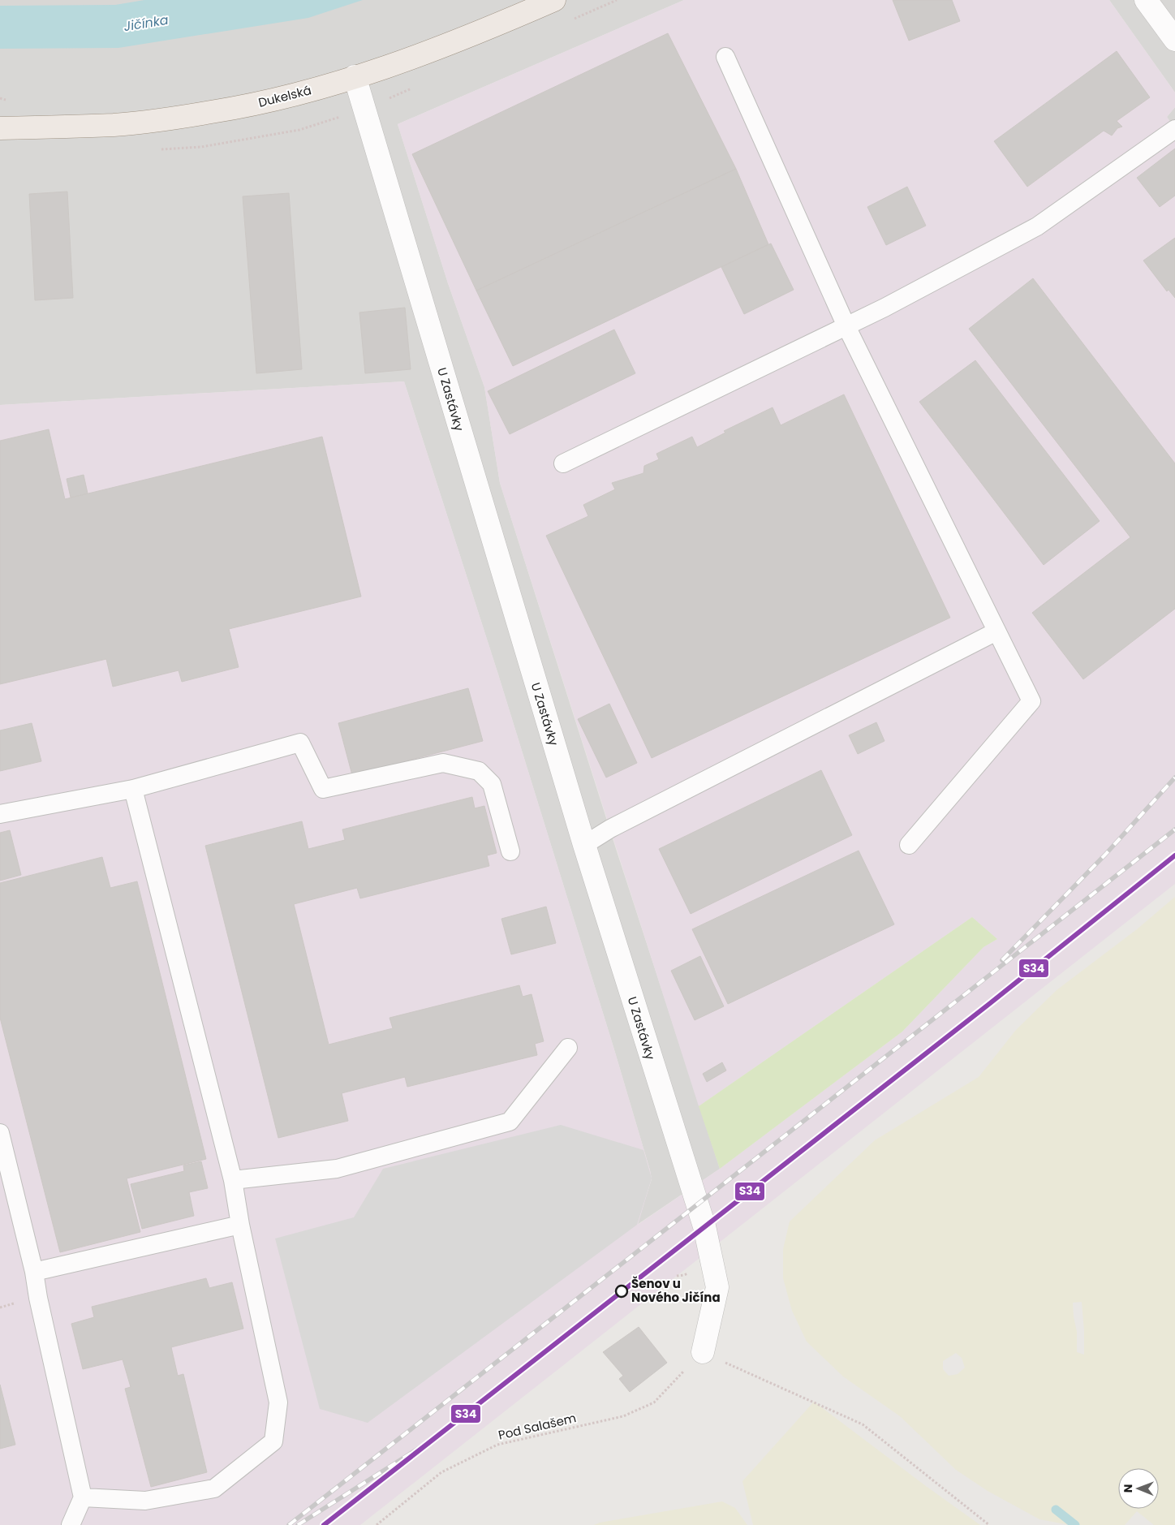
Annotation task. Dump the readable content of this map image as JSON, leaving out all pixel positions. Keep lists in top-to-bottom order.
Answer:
{
  "streets": {
    "main road": ["Dukelská"],
    "street": ["U Zastávky"],
    "path": ["Pod Salašem"]
  },
  "crossings": [
    ["Dukelská", "U Zastávky"],
    ["U Zastávky", "Pod Salašem"]
  ],
  "water": ["Jičínka"],
  "places": ["Šenov u Nového Jičína"],
  "lines": ["transit line S34"],
  "north": "left"
}
